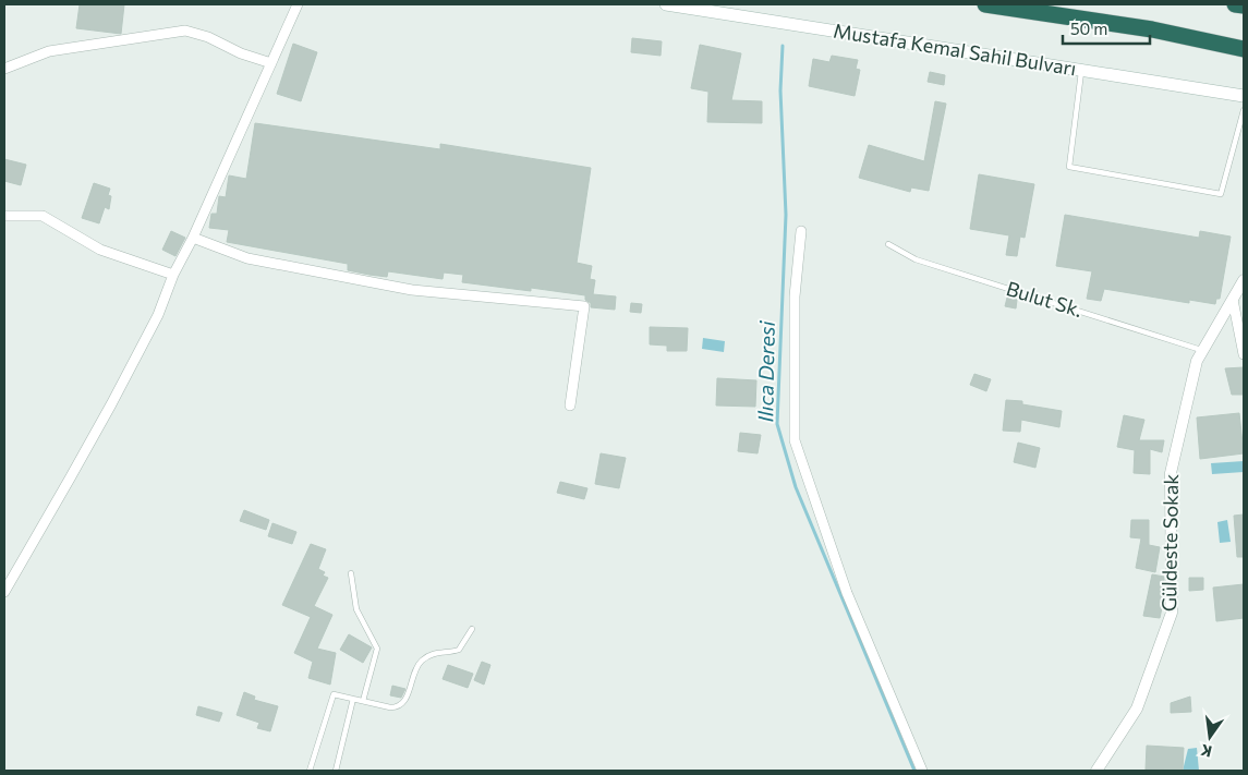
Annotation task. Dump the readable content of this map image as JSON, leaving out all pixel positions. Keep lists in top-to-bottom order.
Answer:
{
  "streets": {
    "main road": ["Mustafa Kemal Sahil Bulvarı"],
    "street": ["Güldeste Sokak"],
    "lane": ["Bulut Sk."]
  },
  "crossings": [
    ["Bulut Sk.", "Güldeste Sokak"]
  ],
  "water": ["Ilıca Deresi"],
  "scale_bar": "50 m",
  "north": "bottom"
}
